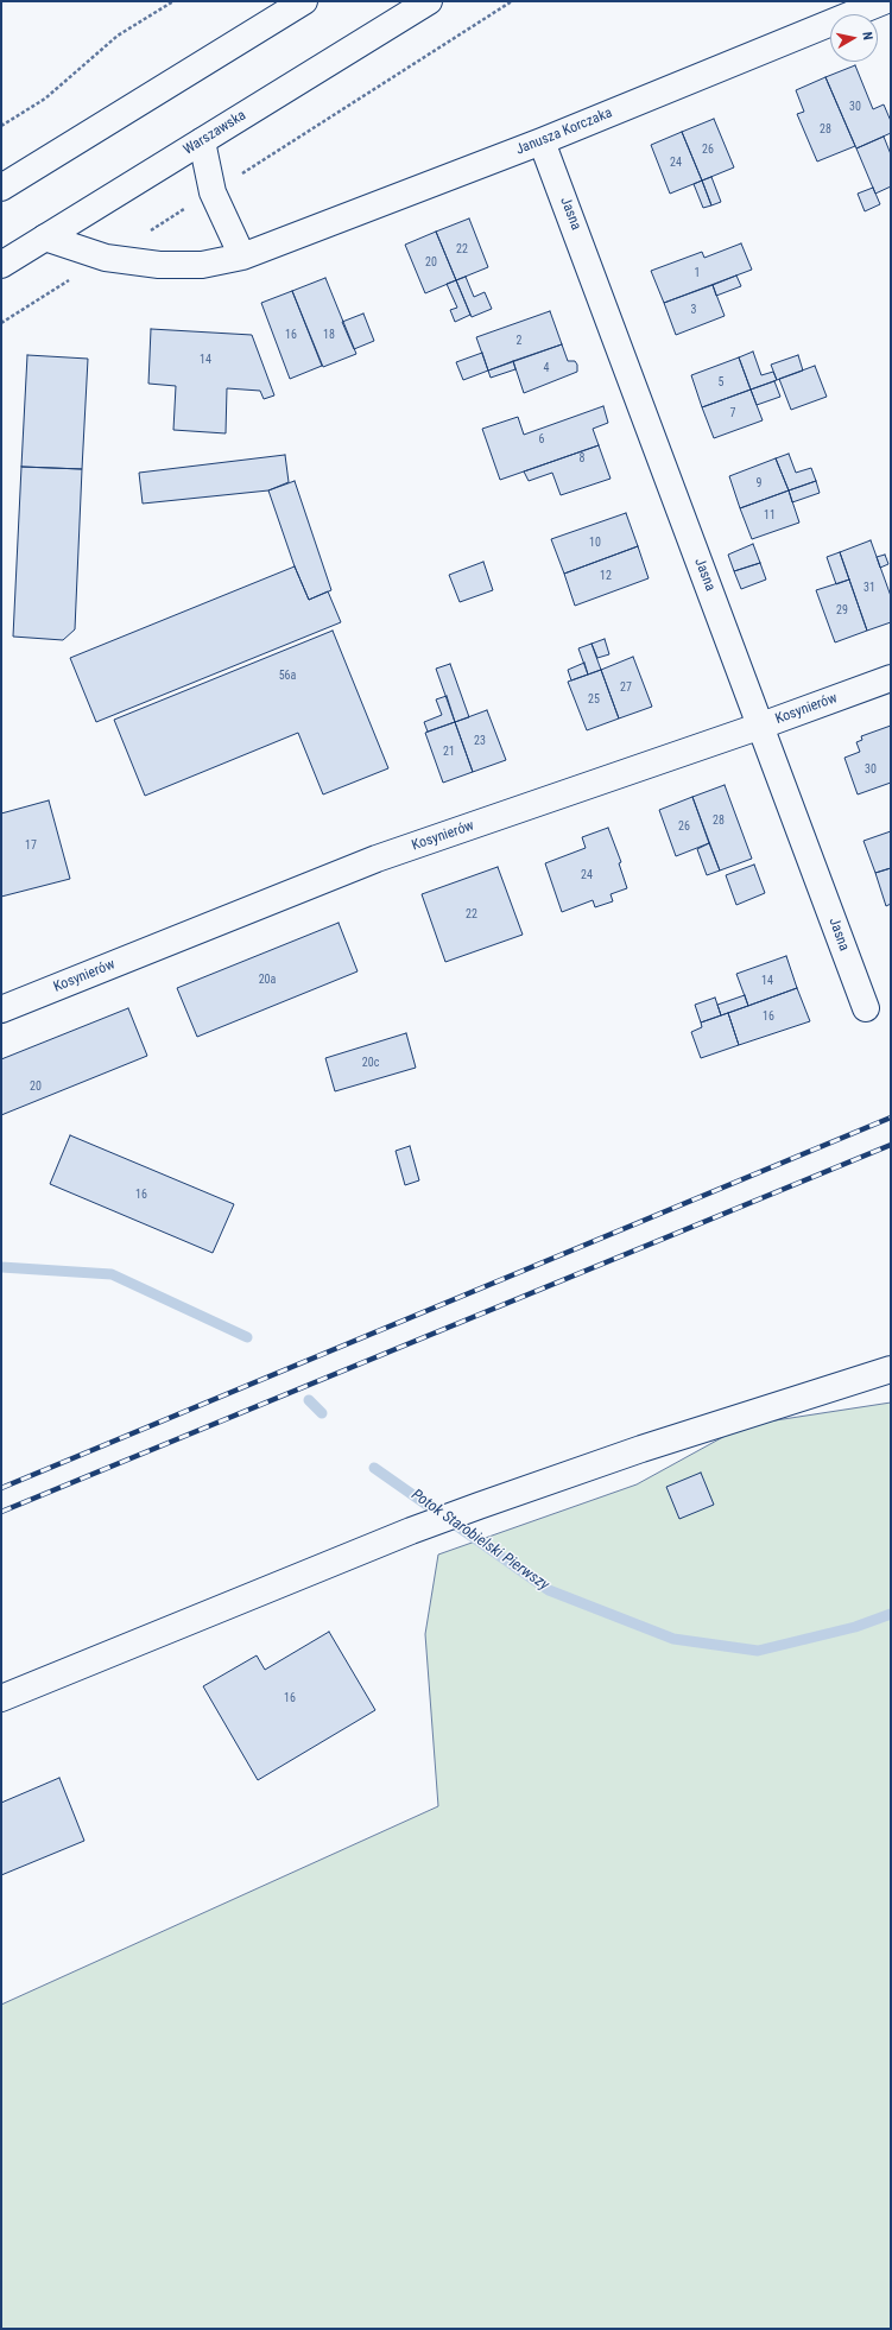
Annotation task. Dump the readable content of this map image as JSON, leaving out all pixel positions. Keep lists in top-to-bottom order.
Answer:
{
  "streets": {
    "street": [
      "Janusza Korczaka",
      "Warszawska",
      "Jasna",
      "Kosynierów"
    ]
  },
  "crossings": [
    ["Janusza Korczaka", "Warszawska"],
    ["Janusza Korczaka", "Jasna"],
    ["Jasna", "Kosynierów"]
  ],
  "water": ["Potok Starobielski Pierwszy"],
  "house_numbers": [
    "30",
    "28",
    "26",
    "24",
    "22",
    "20",
    "1",
    "3",
    "16",
    "18",
    "2",
    "14",
    "4",
    "5",
    "7",
    "6",
    "8",
    "9",
    "11",
    "10",
    "12",
    "31",
    "29",
    "56a",
    "27",
    "25",
    "23",
    "21",
    "30",
    "28",
    "26",
    "17",
    "24",
    "22",
    "20a",
    "14",
    "16",
    "20c",
    "20",
    "16",
    "16"
  ],
  "north": "right"
}
